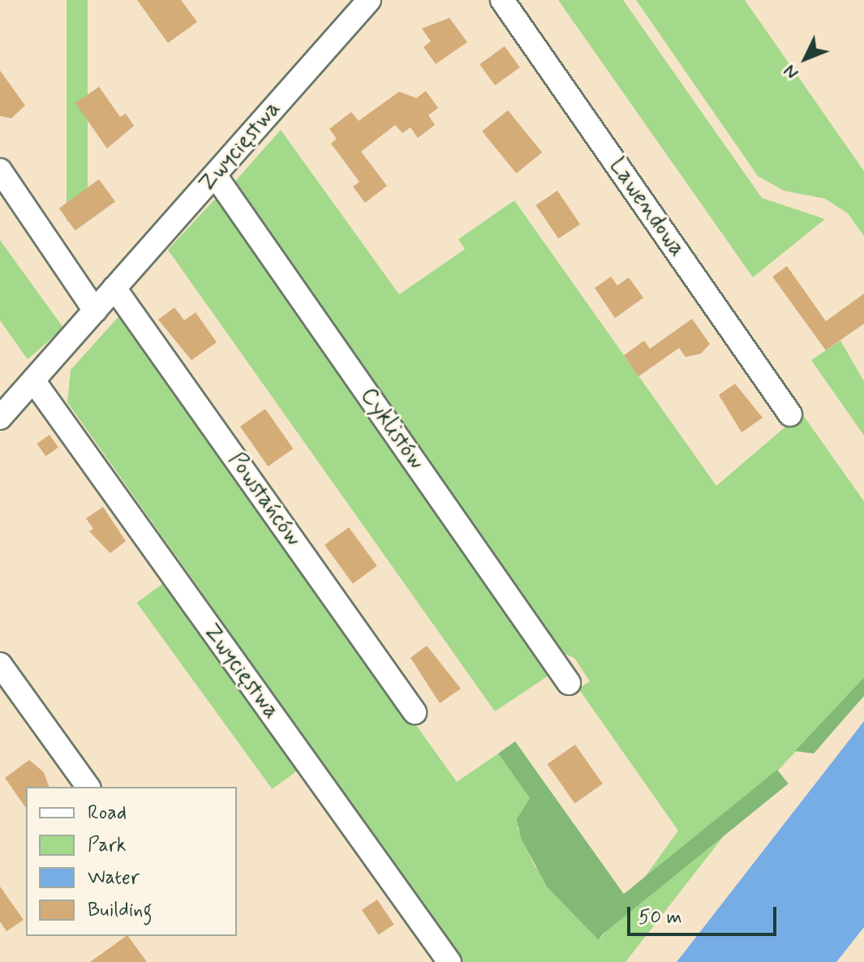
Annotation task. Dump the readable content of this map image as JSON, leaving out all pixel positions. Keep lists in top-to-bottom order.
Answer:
{
  "streets": {
    "street": [
      "Zwycięstwa",
      "Lawendowa",
      "Cyklistów",
      "Powstańców"
    ]
  },
  "crossings": [
    ["Zwycięstwa", "Cyklistów"],
    ["Zwycięstwa", "Powstańców"]
  ],
  "legend": [
    "Road",
    "Park",
    "Water",
    "Building"
  ],
  "scale_bar": "50 m",
  "north": "bottom left"
}
